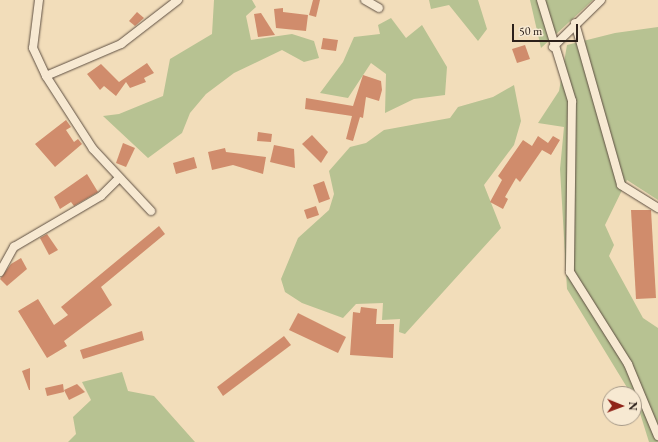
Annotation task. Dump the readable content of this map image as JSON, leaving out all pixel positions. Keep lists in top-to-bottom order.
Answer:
{
  "scale_bar": "50 m",
  "north": "right"
}
